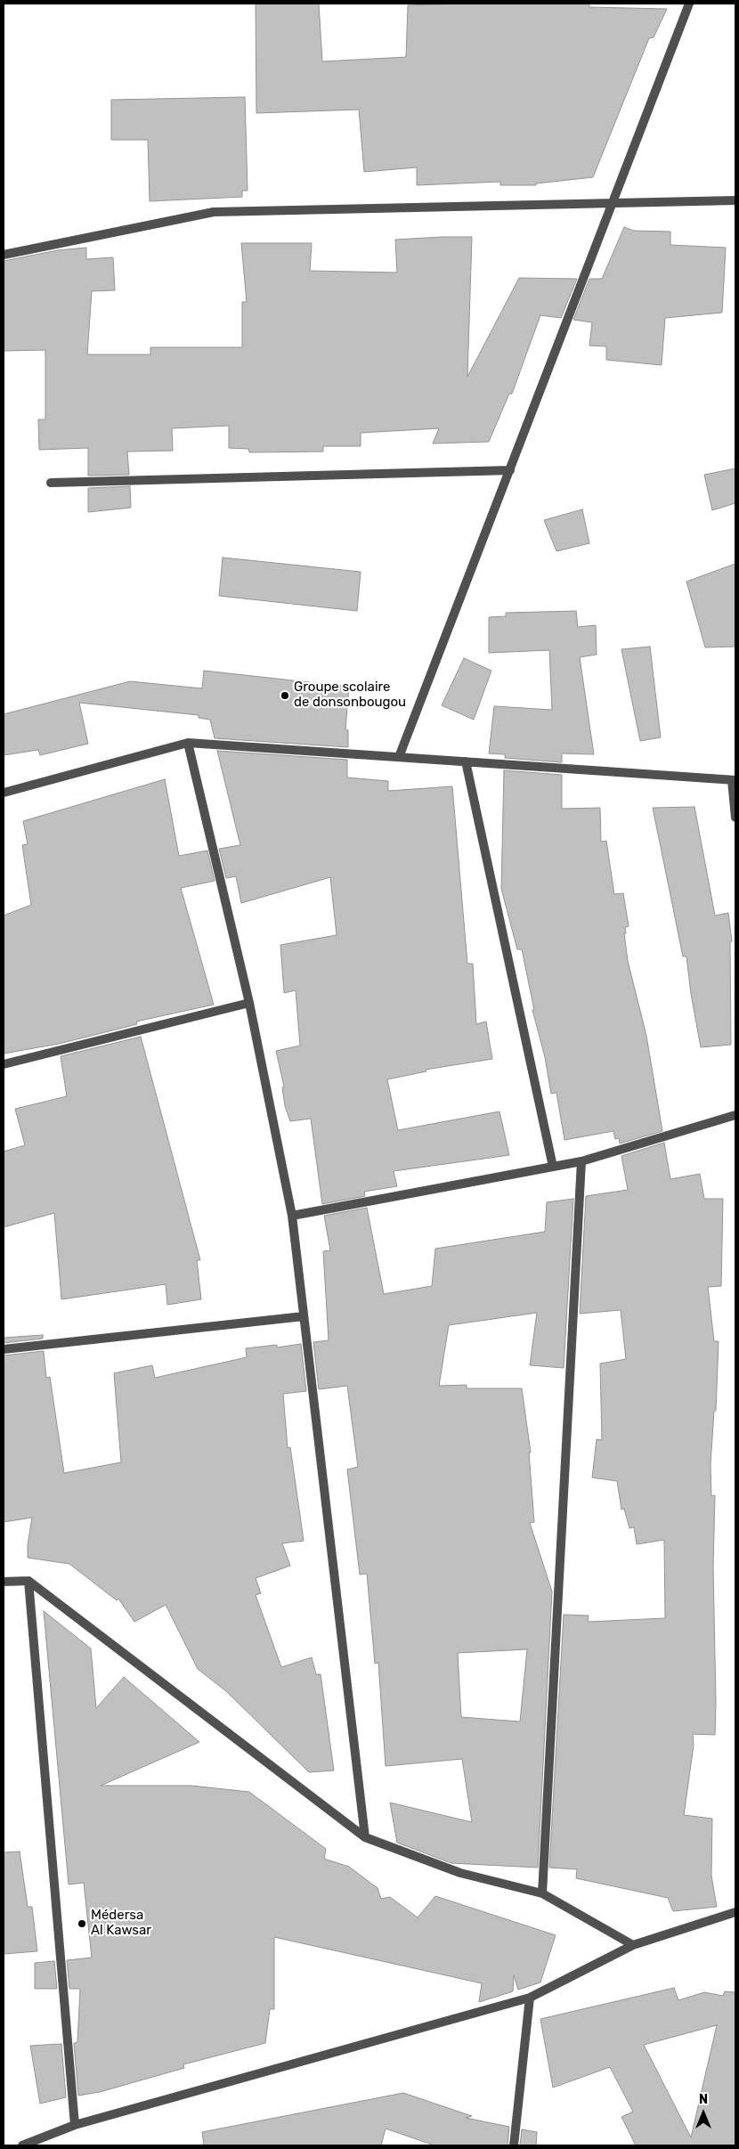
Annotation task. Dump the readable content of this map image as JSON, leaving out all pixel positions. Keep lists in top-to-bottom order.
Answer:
{
  "places": ["Groupe scolaire de donsonbougou", "Médersa Al Kawsar"],
  "north": "top"
}
